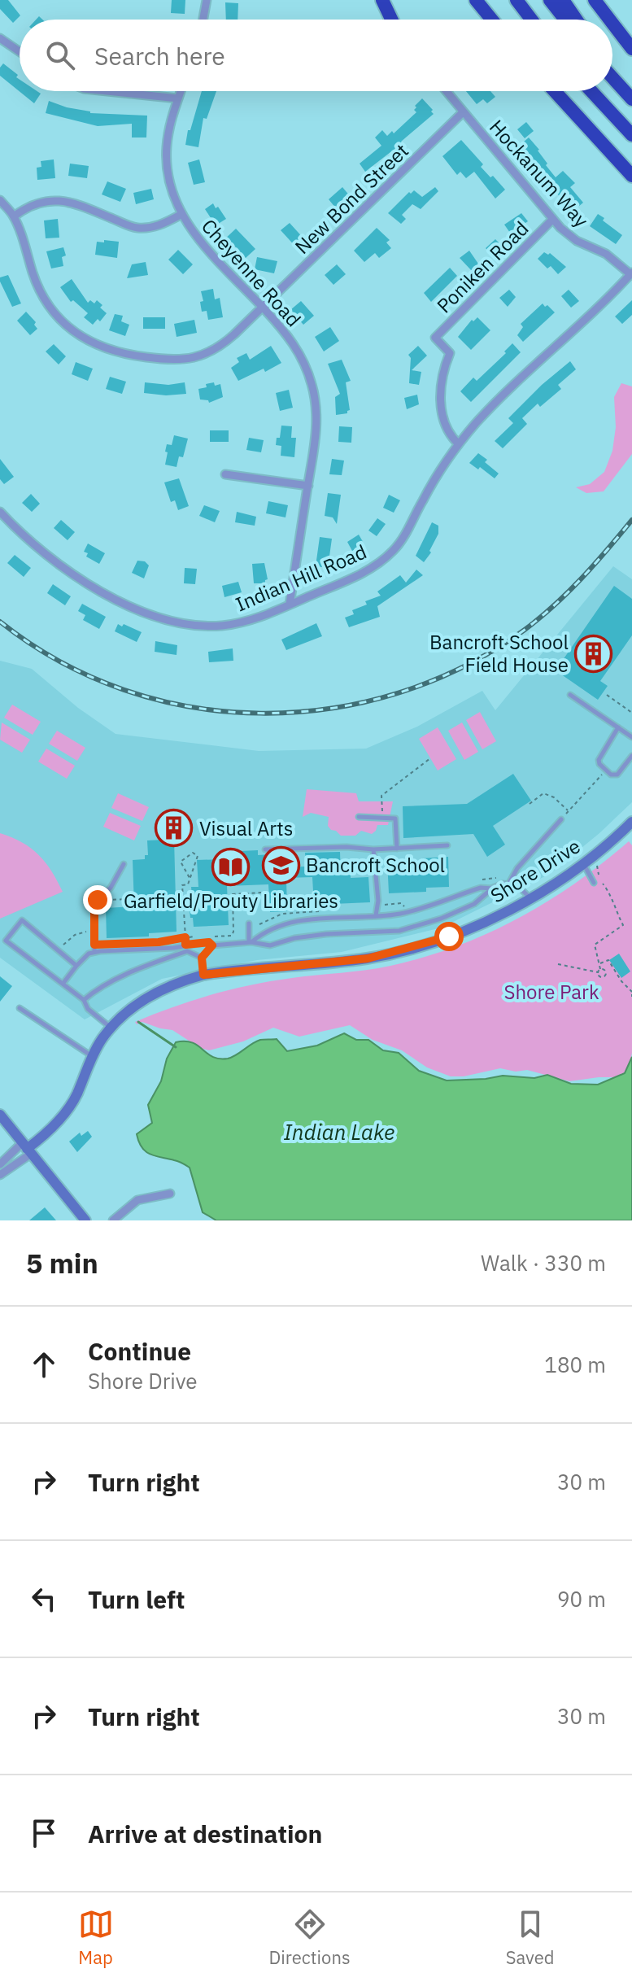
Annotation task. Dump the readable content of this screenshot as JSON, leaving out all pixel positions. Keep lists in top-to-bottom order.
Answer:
{
  "streets": {
    "main road": ["Shore Drive"],
    "street": [
      "Hockanum Way",
      "New Bond Street",
      "Poniken Road",
      "Cheyenne Road",
      "Indian Hill Road"
    ]
  },
  "crossings": [
    ["Hockanum Way", "New Bond Street"],
    ["Hockanum Way", "Poniken Road"],
    ["Hockanum Way", "Indian Hill Road"],
    ["New Bond Street", "Cheyenne Road"],
    ["Poniken Road", "Indian Hill Road"],
    ["Cheyenne Road", "Indian Hill Road"]
  ],
  "water": ["Indian Lake"],
  "parks": ["Shore Park"],
  "places": {
    "building": ["Bancroft School Field House", "Visual Arts"],
    "school or university": ["Bancroft School"],
    "library": ["Garfield/Prouty Libraries"]
  },
  "page": {
    "search": "Search here",
    "heading": ["5 min", "Walk · 330 m"],
    "list": [
      ["Continue", "Shore Drive", "180 m"],
      ["Turn right", "30 m"],
      ["Turn left", "90 m"],
      ["Turn right", "30 m"],
      "Arrive at destination"
    ],
    "nav": ["Map", "Directions", "Saved"]
  }
}
